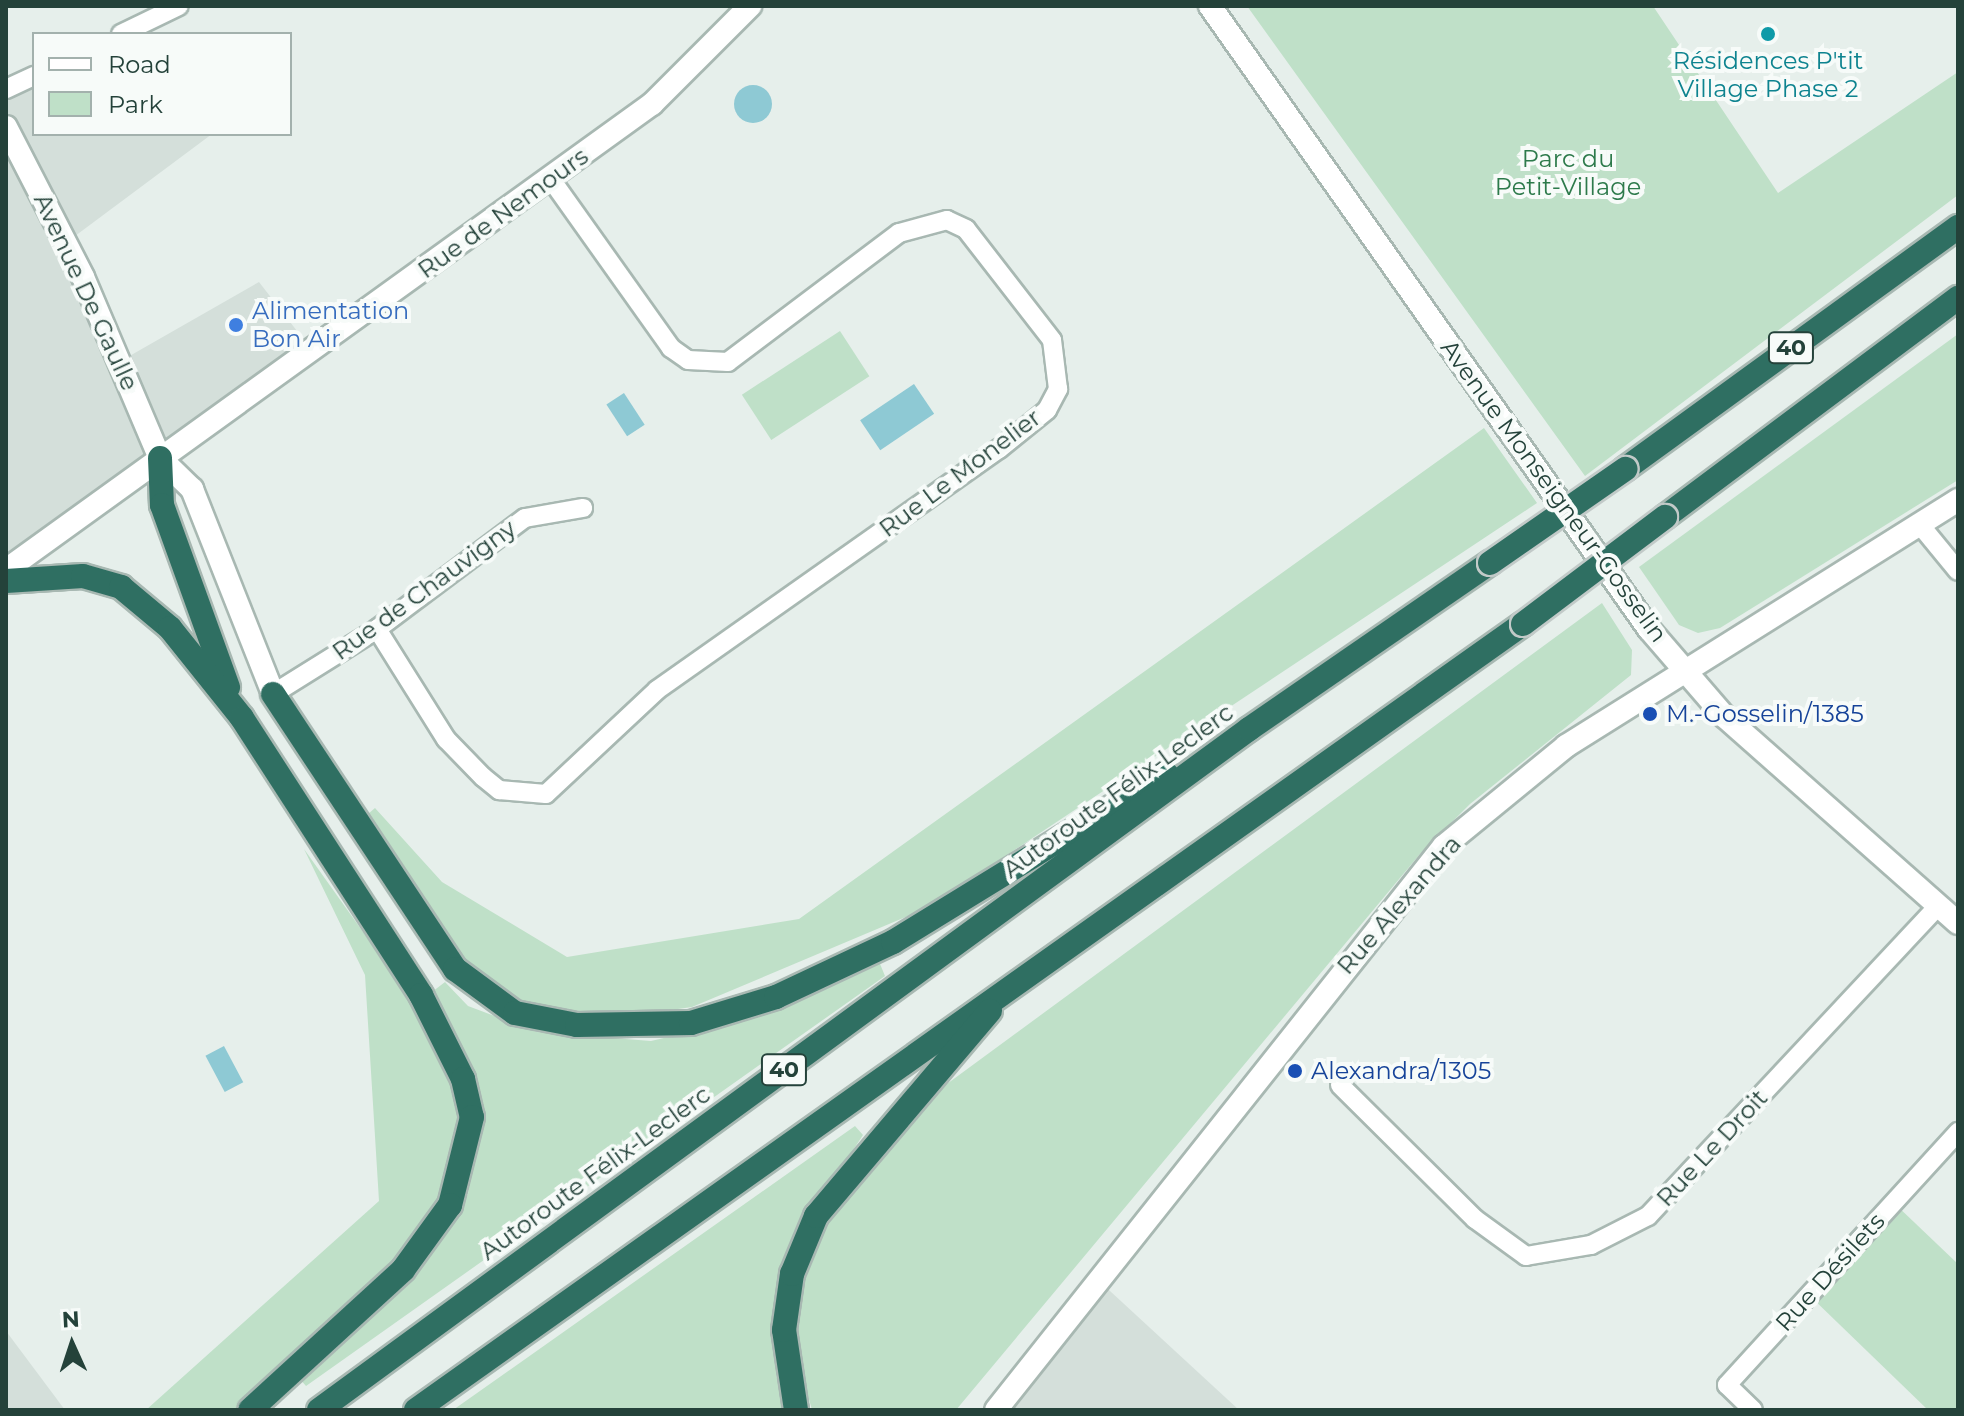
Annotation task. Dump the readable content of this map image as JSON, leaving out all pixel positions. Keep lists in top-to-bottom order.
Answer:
{
  "streets": {
    "highway": ["40", "Autoroute Félix-Leclerc"],
    "street": [
      "Rue de Nemours",
      "Avenue De Gaulle",
      "Rue Le Monelier",
      "Avenue Monseigneur-Gosselin",
      "Rue de Chauvigny",
      "Rue Alexandra",
      "Rue Le Droit",
      "Rue Désilets"
    ]
  },
  "crossings": [
    ["Rue de Nemours", "Avenue De Gaulle"],
    ["Rue de Nemours", "Rue Le Monelier"],
    ["Rue Le Monelier", "Rue de Chauvigny"],
    ["Avenue Monseigneur-Gosselin", "Rue Alexandra"],
    ["Avenue Monseigneur-Gosselin", "Rue Le Droit"]
  ],
  "parks": ["Parc du Petit-Village"],
  "places": [
    "Résidences P'tit Village Phase 2",
    "Alimentation Bon Air",
    "M.-Gosselin/1385",
    "Alexandra/1305"
  ],
  "legend": ["Road", "Park"],
  "north": "top"
}
